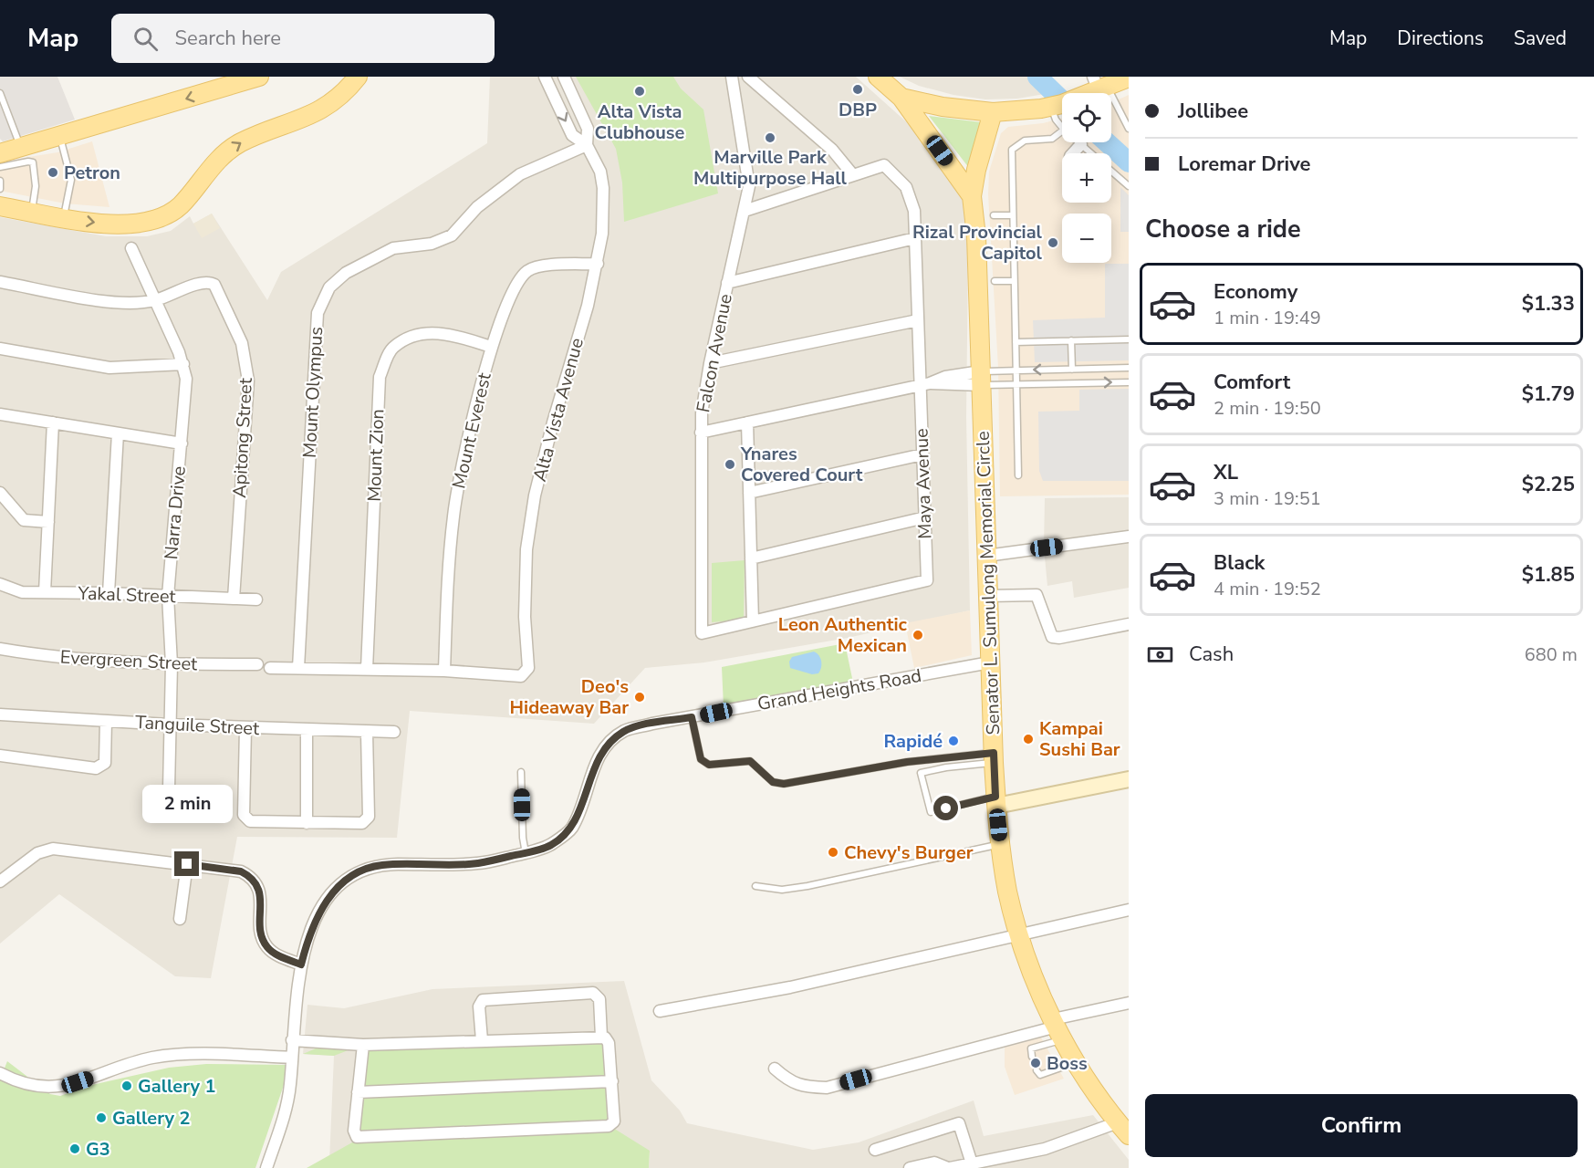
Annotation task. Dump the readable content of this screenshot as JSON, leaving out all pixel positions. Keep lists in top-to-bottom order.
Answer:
{
  "streets": {
    "main road": ["Senator L. Sumulong Memorial Circle"],
    "street": [
      "Falcon Avenue",
      "Mount Olympus",
      "Alta Vista Avenue",
      "Mount Everest",
      "Apitong Street",
      "Mount Zion",
      "Maya Avenue",
      "Narra Drive",
      "Yakal Street",
      "Evergreen Street",
      "Grand Heights Road",
      "Tanguile Street"
    ]
  },
  "crossings": [
    ["Falcon Avenue", "Maya Avenue"],
    ["Mount Olympus", "Alta Vista Avenue"],
    ["Alta Vista Avenue", "Mount Everest"],
    ["Mount Everest", "Mount Zion"],
    ["Apitong Street", "Narra Drive"],
    ["Apitong Street", "Yakal Street"],
    ["Narra Drive", "Yakal Street"],
    ["Narra Drive", "Evergreen Street"],
    ["Narra Drive", "Tanguile Street"],
    ["Senator L. Sumulong Memorial Circle", "Grand Heights Road"]
  ],
  "places": [
    "DBP",
    "Alta Vista Clubhouse",
    "Marville Park Multipurpose Hall",
    "Petron",
    "Rizal Provincial Capitol",
    "Ynares Covered Court",
    "Leon Authentic Mexican",
    "Deo's Hideaway Bar",
    "Kampai Sushi Bar",
    "Rapidé",
    "Chevy's Burger",
    "Boss",
    "Gallery 1",
    "Gallery 2",
    "G3"
  ],
  "page": {
    "header": "Map",
    "search": "Search here",
    "nav": ["Map", "Directions", "Saved"],
    "banner": ["Jollibee", "Loremar Drive"],
    "map_buttons": ["+", "−"],
    "heading": "Choose a ride",
    "list": [
      {
        "name": "Economy",
        "note": "1 min · 19:49",
        "value": "$1.33"
      },
      {
        "name": "Comfort",
        "note": "2 min · 19:50",
        "value": "$1.79"
      },
      {
        "name": "XL",
        "note": "3 min · 19:51",
        "value": "$2.25"
      },
      {
        "name": "Black",
        "note": "4 min · 19:52",
        "value": "$1.85"
      }
    ],
    "pay": ["Cash", "680 m"],
    "bubble": "2 min",
    "buttons": "Confirm"
  }
}
